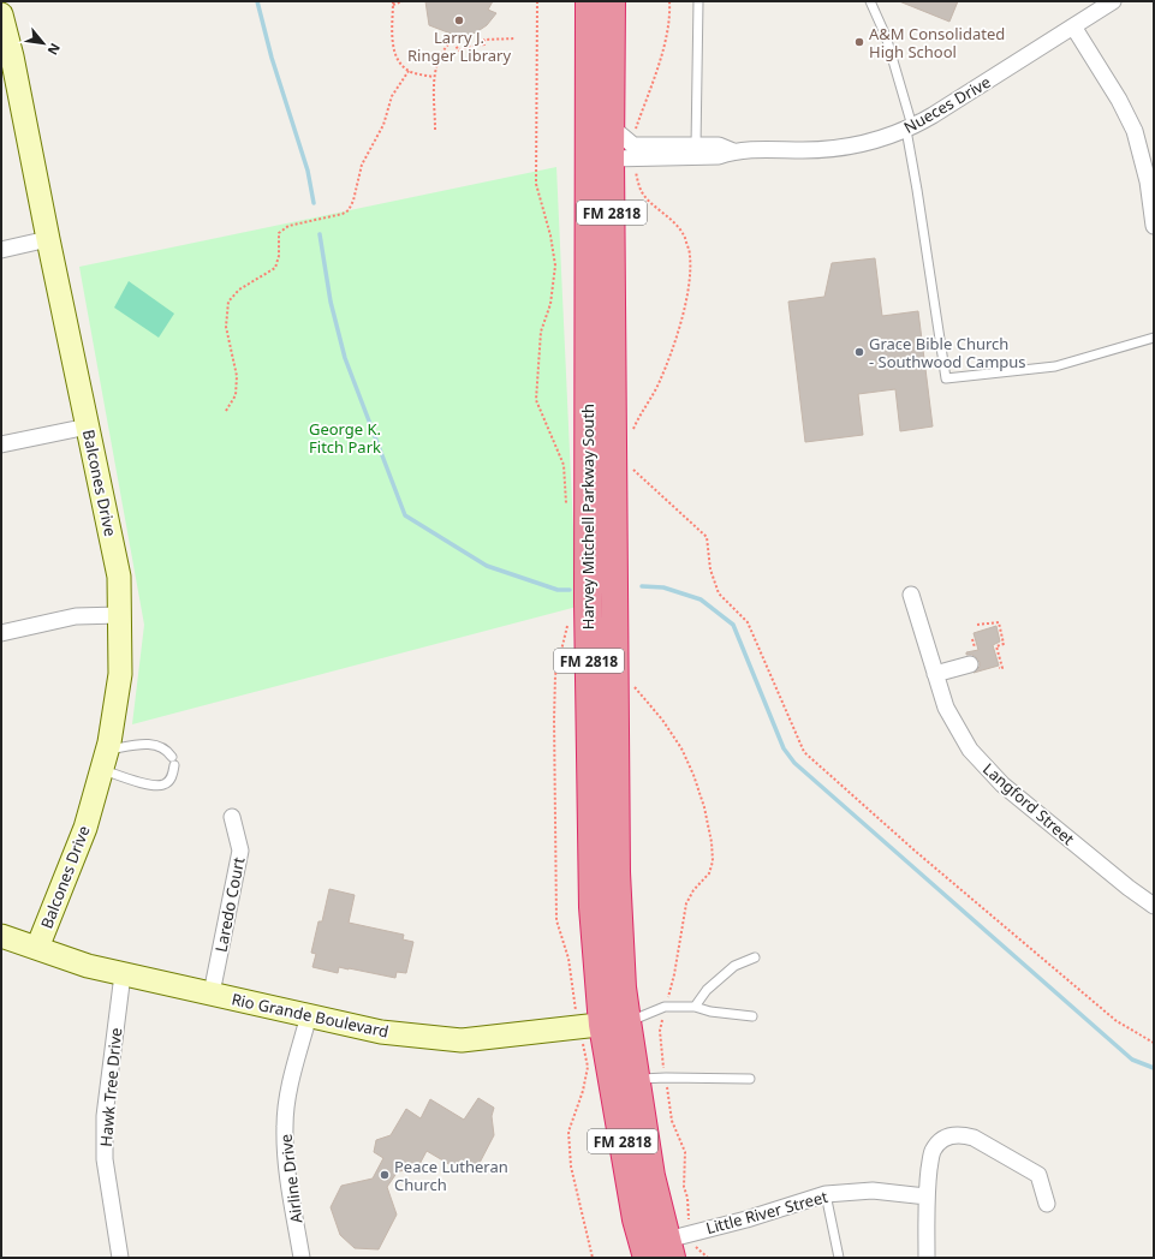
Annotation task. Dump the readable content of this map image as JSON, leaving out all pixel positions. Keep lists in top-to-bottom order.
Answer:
{
  "streets": {
    "highway": ["FM 2818", "Harvey Mitchell Parkway South"],
    "street": [
      "Nueces Drive",
      "Balcones Drive",
      "Langford Street",
      "Laredo Court",
      "Rio Grande Boulevard",
      "Hawk Tree Drive",
      "Airline Drive",
      "Little River Street"
    ]
  },
  "crossings": [
    ["Nueces Drive", "Harvey Mitchell Parkway South"],
    ["Balcones Drive", "Rio Grande Boulevard"],
    ["Harvey Mitchell Parkway South", "Rio Grande Boulevard"],
    ["Harvey Mitchell Parkway South", "Little River Street"],
    ["Laredo Court", "Rio Grande Boulevard"],
    ["Rio Grande Boulevard", "Hawk Tree Drive"],
    ["Rio Grande Boulevard", "Airline Drive"]
  ],
  "parks": ["George K. Fitch Park"],
  "places": [
    "Larry J. Ringer Library",
    "A&M Consolidated High School",
    "Grace Bible Church - Southwood Campus",
    "Peace Lutheran Church"
  ],
  "north": "bottom right"
}
